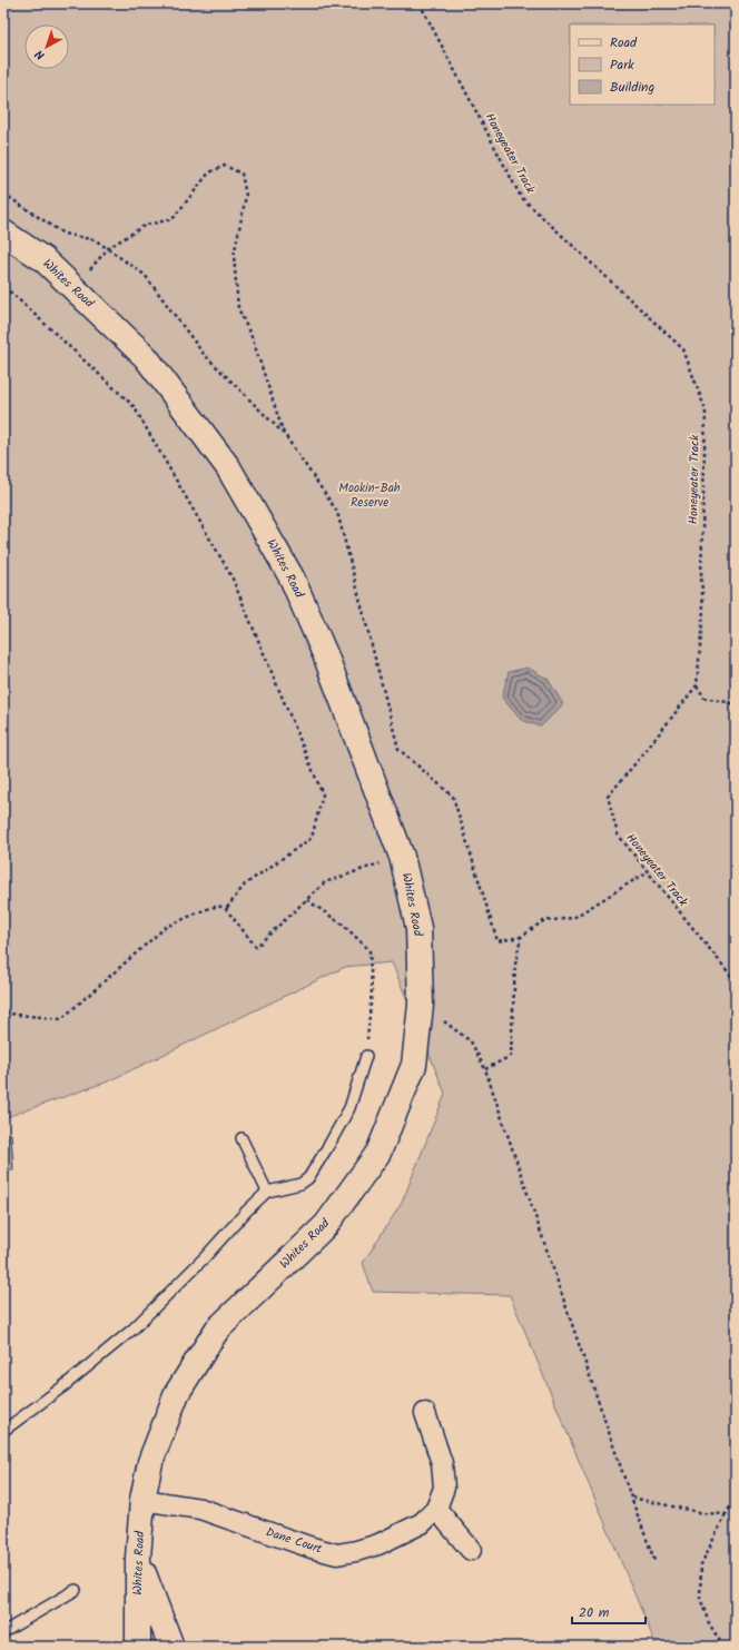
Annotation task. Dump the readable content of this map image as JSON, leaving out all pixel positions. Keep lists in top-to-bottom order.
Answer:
{
  "streets": {
    "street": ["Whites Road", "Dane Court"],
    "path": ["Honeyeater Track"]
  },
  "crossings": [
    ["Whites Road", "Dane Court"]
  ],
  "parks": ["Mookin-Bah Reserve"],
  "legend": ["Road", "Park", "Building"],
  "scale_bar": "20 m",
  "north": "bottom left"
}
